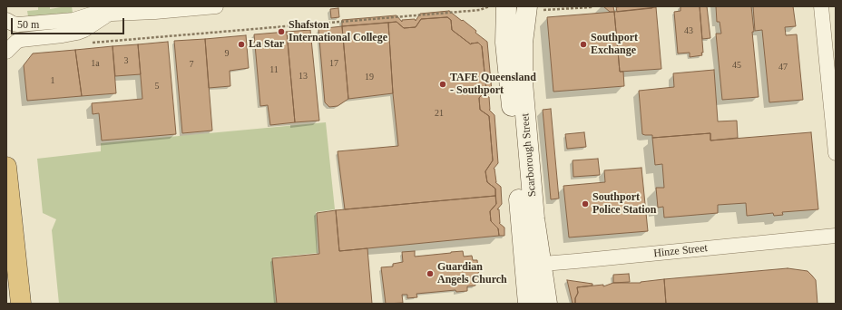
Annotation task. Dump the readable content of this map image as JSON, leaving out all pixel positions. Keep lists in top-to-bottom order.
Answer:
{
  "streets": {
    "main road": ["Scarborough Street"],
    "street": ["Hinze Street"]
  },
  "crossings": [
    ["Scarborough Street", "Hinze Street"]
  ],
  "places": [
    "Shafston International College",
    "La Star",
    "Southport Exchange",
    "TAFE Queensland - Southport",
    "Southport Police Station",
    "Guardian Angels Church"
  ],
  "house_numbers": [
    "43",
    "9",
    "3",
    "1a",
    "17",
    "7",
    "45",
    "47",
    "11",
    "13",
    "19",
    "1",
    "5",
    "21"
  ],
  "scale_bar": "50 m"
}
